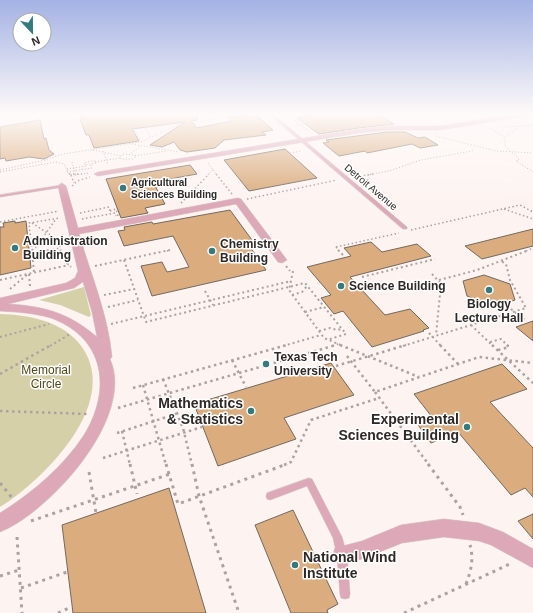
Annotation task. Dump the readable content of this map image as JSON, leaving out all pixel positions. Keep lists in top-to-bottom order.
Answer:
{
  "streets": {
    "lane": ["Detroit Avenue"]
  },
  "parks": ["Memorial Circle"],
  "places": [
    "Agricultural Sciences Building",
    "Administration Building",
    "Chemistry Building",
    "Science Building",
    "Biology Lecture Hall",
    "Texas Tech University",
    "Mathematics & Statistics",
    "Experimental Sciences Building",
    "National Wind Institute"
  ],
  "north": "bottom"
}
